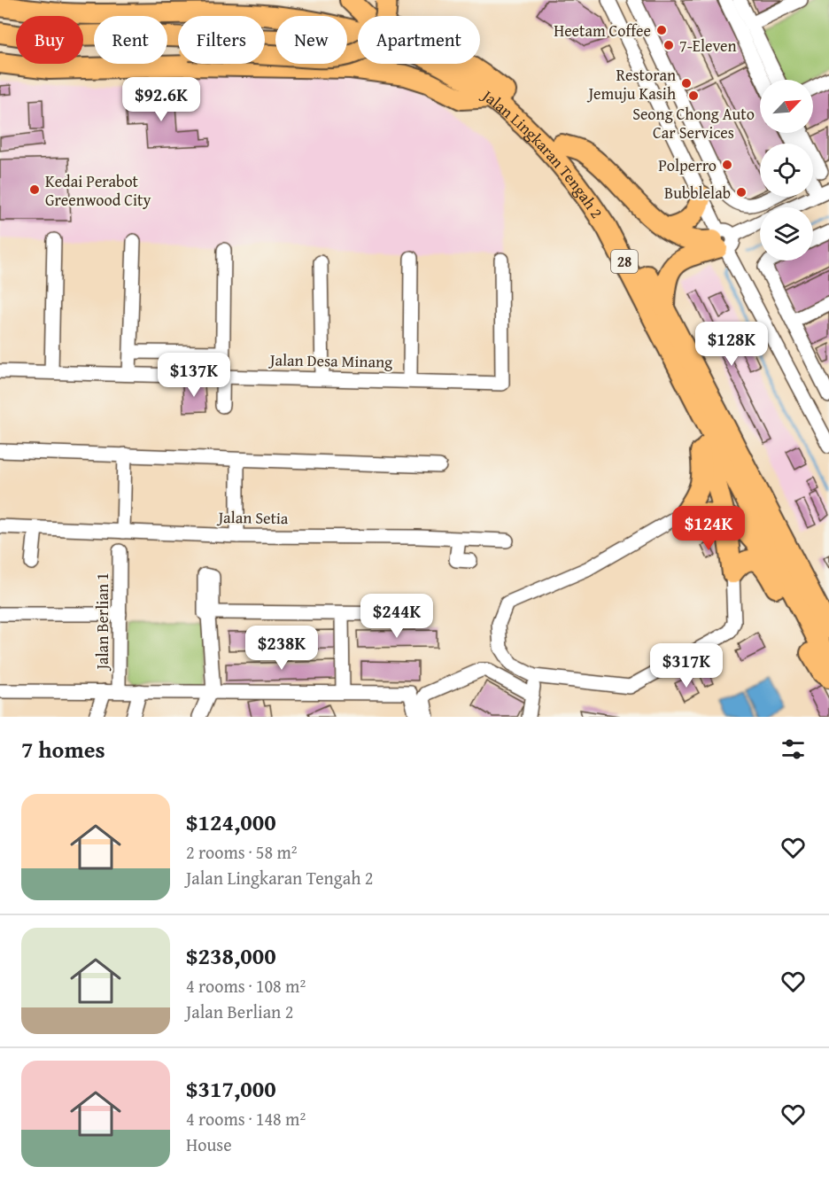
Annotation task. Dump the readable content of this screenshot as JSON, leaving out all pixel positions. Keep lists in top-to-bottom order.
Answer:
{
  "streets": {
    "highway": ["Jalan Lingkaran Tengah 2", "28"],
    "street": ["Jalan Desa Minang", "Jalan Setia", "Jalan Berlian 1"]
  },
  "places": [
    "Heetam Coffee",
    "7-Eleven",
    "Restoran Jemuju Kasih",
    "Seong Chong Auto Car Services",
    "Polperro",
    "Kedai Perabot Greenwood City",
    "Bubblelab"
  ],
  "north": "top right",
  "page": {
    "chip": [
      "Buy",
      "Rent",
      "Filters",
      "New",
      "Apartment"
    ],
    "price": [
      "$92.6K",
      "$128K",
      "$137K",
      "$124K",
      "$244K",
      "$238K",
      "$317K"
    ],
    "heading": "7 homes",
    "list": [
      {
        "name": "$124,000",
        "note": "2 rooms · 58 m² · Jalan Lingkaran Tengah 2"
      },
      {
        "name": "$238,000",
        "note": "4 rooms · 108 m² · Jalan Berlian 2"
      },
      {
        "name": "$317,000",
        "note": "4 rooms · 148 m² · House"
      }
    ]
  }
}
